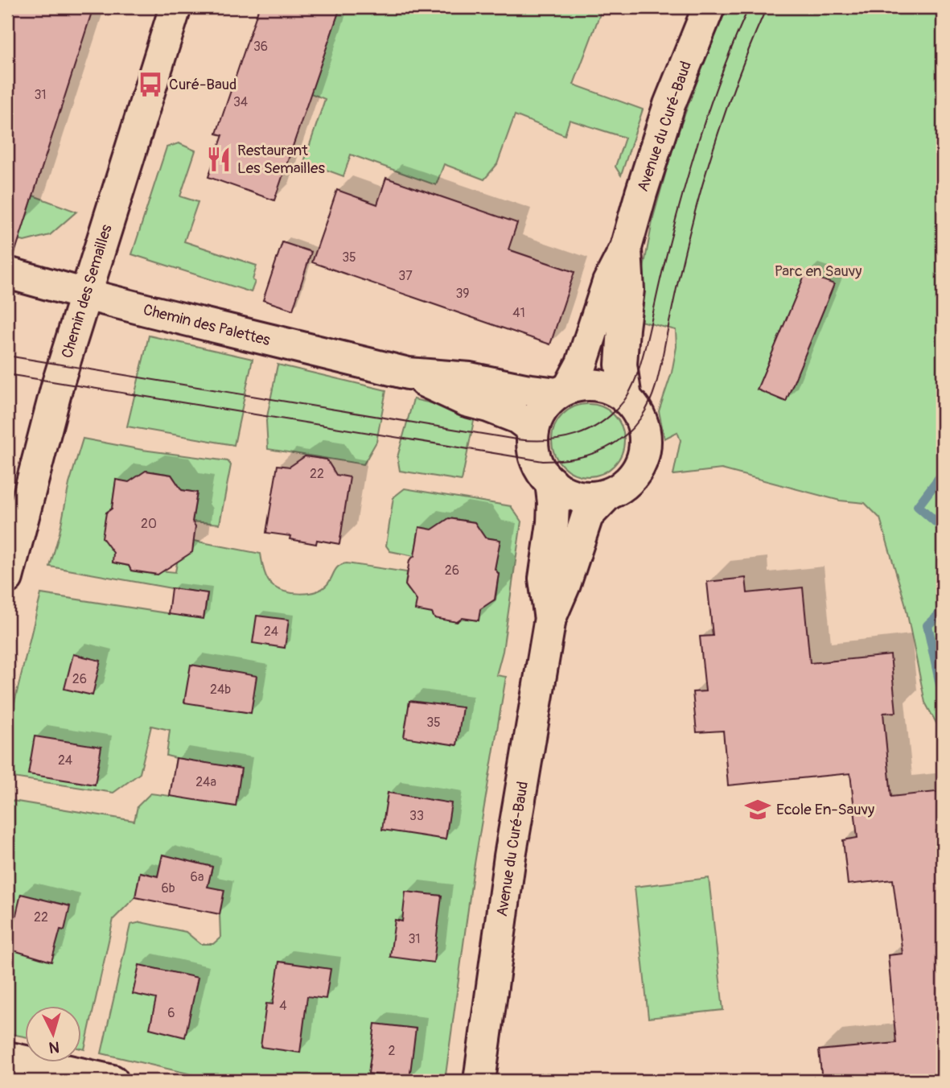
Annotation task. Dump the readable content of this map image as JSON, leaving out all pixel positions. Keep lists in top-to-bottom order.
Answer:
{
  "streets": {
    "street": ["Avenue du Curé-Baud", "Chemin des Semailles", "Chemin des Palettes"]
  },
  "crossings": [
    ["Avenue du Curé-Baud", "Chemin des Palettes"],
    ["Chemin des Semailles", "Chemin des Palettes"]
  ],
  "parks": ["Parc en Sauvy"],
  "places": {
    "bus stop": ["Curé-Baud"],
    "restaurant": ["Restaurant Les Semailles"],
    "school or university": ["Ecole En-Sauvy"]
  },
  "house_numbers": [
    "36",
    "31",
    "34",
    "35",
    "37",
    "39",
    "41",
    "22",
    "20",
    "26",
    "24",
    "26",
    "24b",
    "35",
    "24",
    "24a",
    "33",
    "6a",
    "6b",
    "22",
    "31",
    "4",
    "6",
    "2"
  ],
  "north": "bottom"
}
